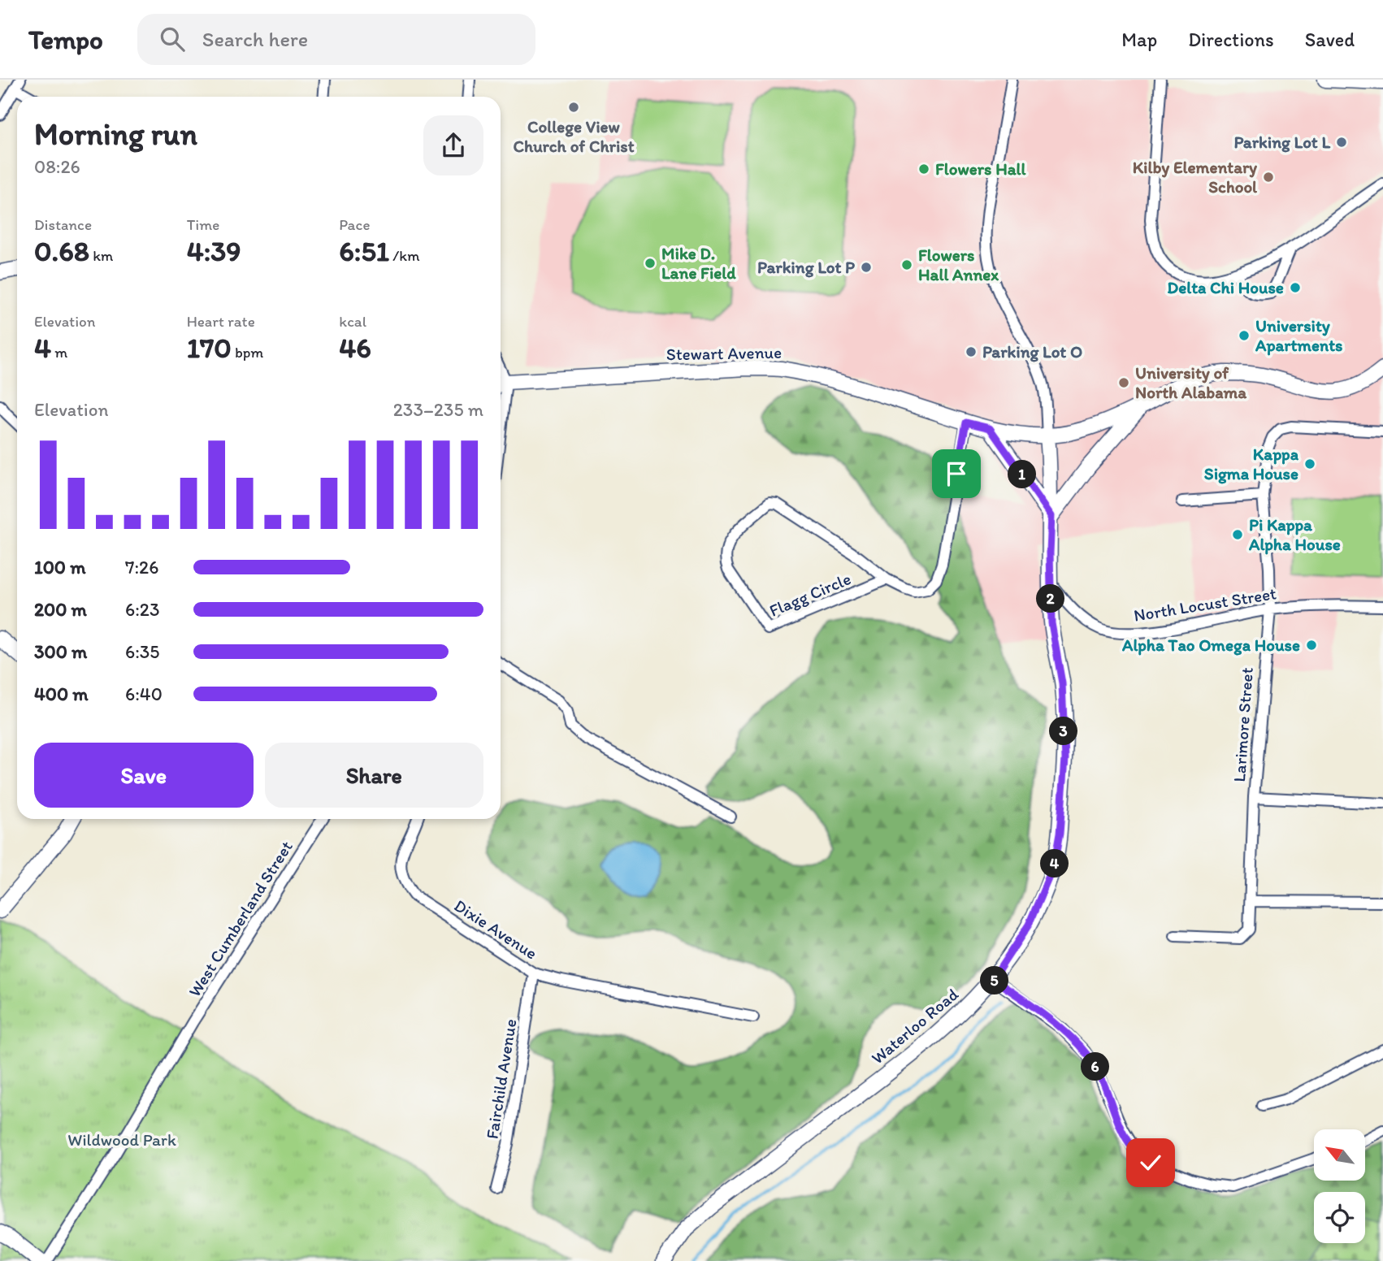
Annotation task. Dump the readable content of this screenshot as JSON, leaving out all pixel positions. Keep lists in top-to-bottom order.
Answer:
{
  "streets": {
    "street": [
      "Stewart Avenue",
      "Flagg Circle",
      "North Locust Street",
      "Larimore Street",
      "West Cumberland Street",
      "Dixie Avenue",
      "Waterloo Road",
      "Fairchild Avenue"
    ]
  },
  "crossings": [
    ["Stewart Avenue", "Flagg Circle"],
    ["Stewart Avenue", "Waterloo Road"],
    ["North Locust Street", "Larimore Street"],
    ["North Locust Street", "Waterloo Road"],
    ["Dixie Avenue", "Fairchild Avenue"]
  ],
  "parks": ["Wildwood Park"],
  "places": [
    "College View Church of Christ",
    "Parking Lot L",
    "Flowers Hall",
    "Kilby Elementary School",
    "Mike D. Lane Field",
    "Flowers Hall Annex",
    "Parking Lot P",
    "Delta Chi House",
    "University Apartments",
    "Parking Lot O",
    "University of North Alabama",
    "Kappa Sigma House",
    "Pi Kappa Alpha House",
    "Alpha Tao Omega House"
  ],
  "north": "top left",
  "page": {
    "header": "Tempo",
    "search": "Search here",
    "nav": ["Map", "Directions", "Saved"],
    "heading": ["Morning run", "08:26"],
    "stats": [
      ["Distance", "0.68 km"],
      ["Time", "4:39"],
      ["Pace", "6:51 /km"],
      ["Elevation", "4 m"],
      ["Heart rate", "170 bpm"],
      ["kcal", "46"]
    ],
    "chart": ["Elevation", "233–235 m"],
    "pins": [
      "1",
      "2",
      "3",
      "4",
      "5",
      "6"
    ],
    "list": [
      {
        "name": "100 m",
        "note": "7:26"
      },
      {
        "name": "200 m",
        "note": "6:23"
      },
      {
        "name": "300 m",
        "note": "6:35"
      },
      {
        "name": "400 m",
        "note": "6:40"
      }
    ],
    "buttons": ["Save", "Share"]
  }
}
